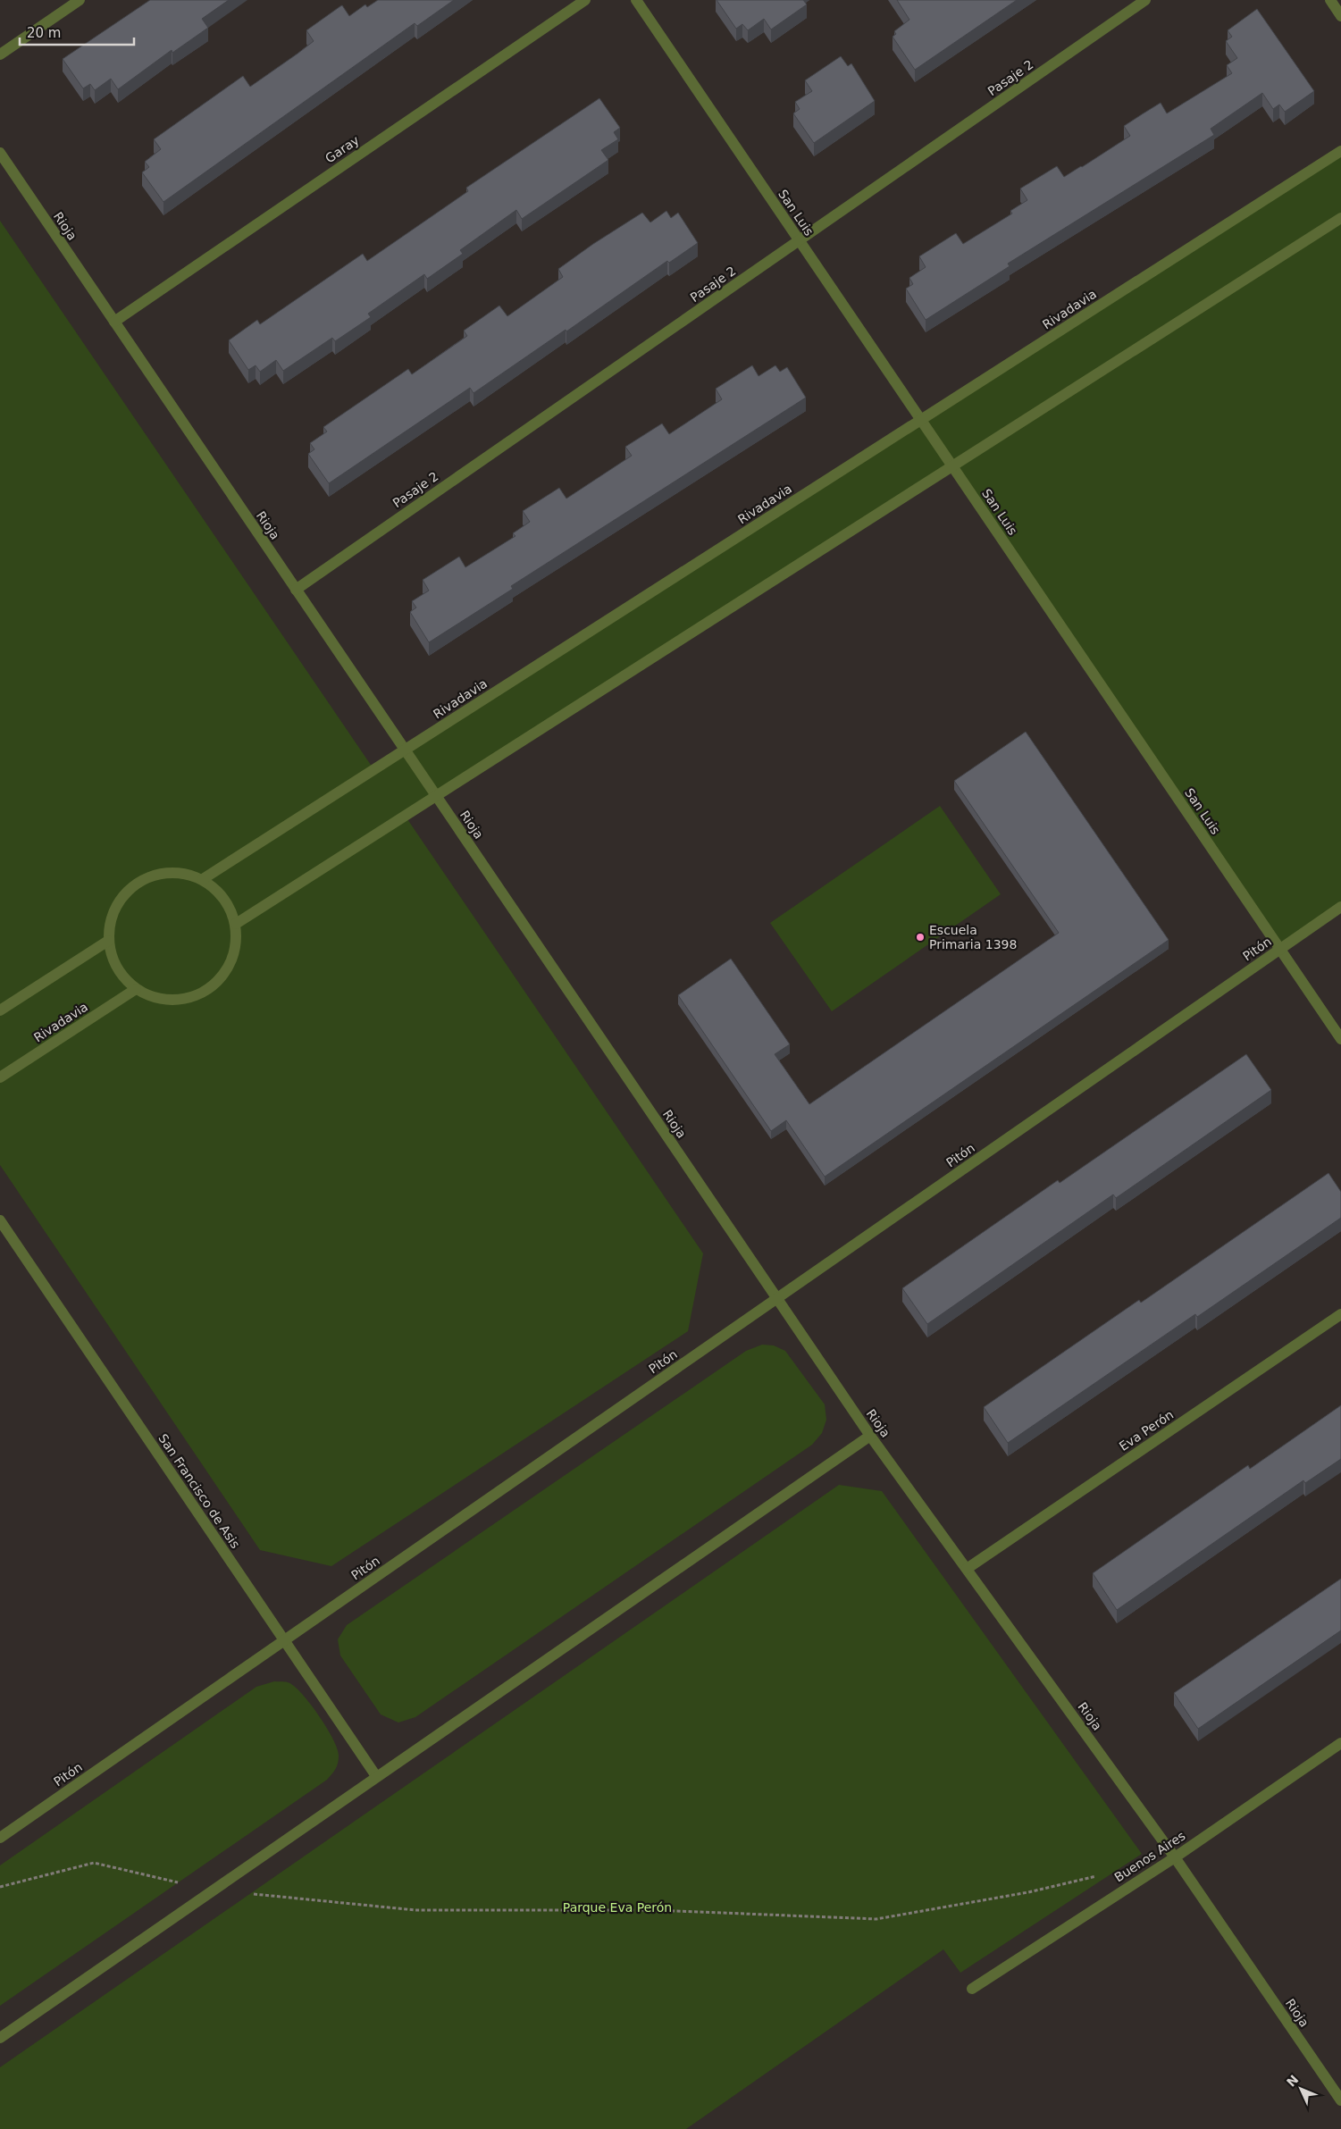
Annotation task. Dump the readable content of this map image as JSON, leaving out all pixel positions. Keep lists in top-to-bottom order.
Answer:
{
  "streets": {
    "street": [
      "Pasaje 2",
      "Garay",
      "San Luis",
      "Rioja",
      "Rivadavia",
      "Pitón",
      "Eva Perón",
      "San Francisco de Asis",
      "Buenos Aires"
    ]
  },
  "crossings": [
    ["Pasaje 2", "San Luis"],
    ["Pasaje 2", "Rioja"],
    ["Garay", "Rioja"],
    ["San Luis", "Rivadavia"],
    ["San Luis", "Pitón"],
    ["Rioja", "Rivadavia"],
    ["Rioja", "Pitón"],
    ["Rioja", "Eva Perón"],
    ["Rioja", "Buenos Aires"],
    ["Pitón", "San Francisco de Asis"]
  ],
  "parks": ["Parque Eva Perón"],
  "places": ["Escuela Primaria 1398"],
  "scale_bar": "20 m",
  "north": "top left"
}
